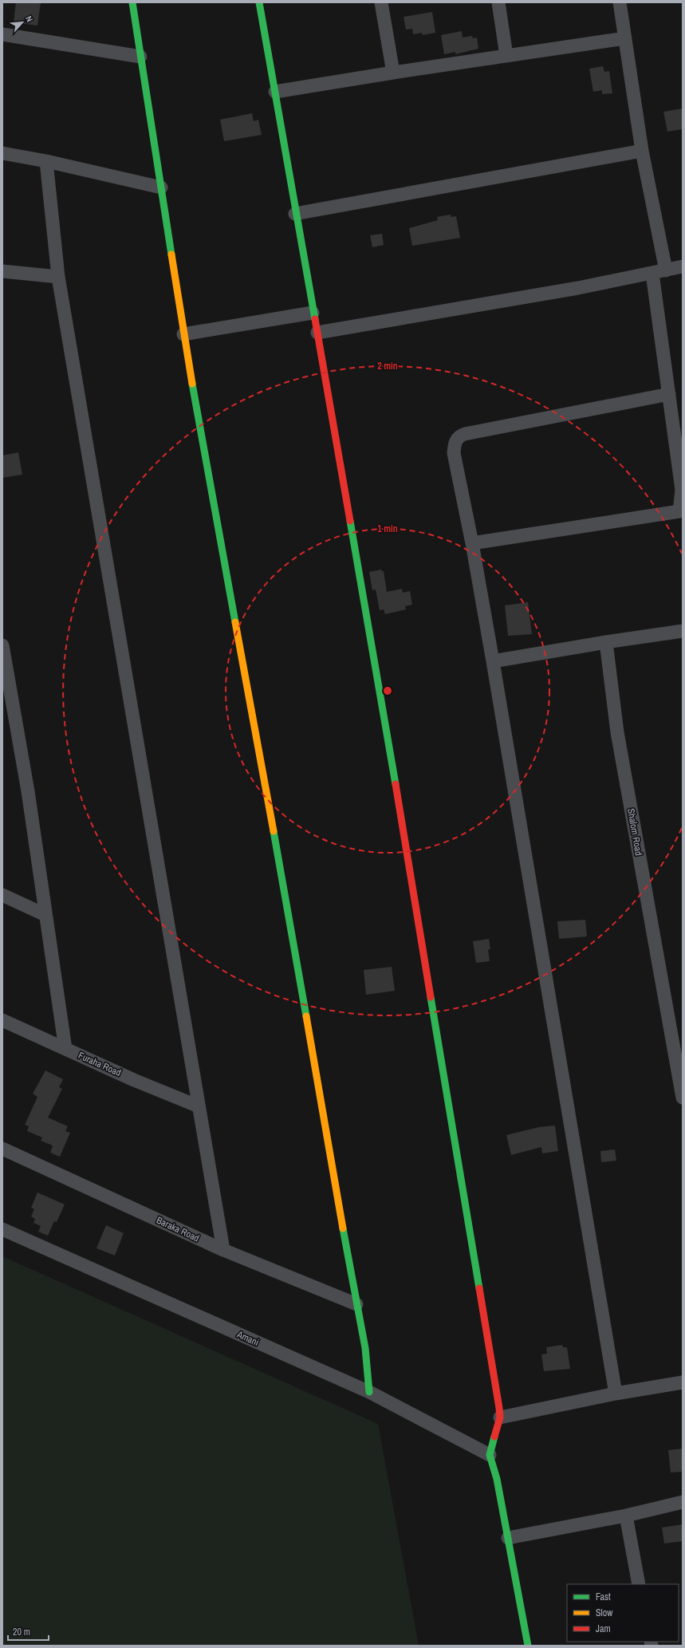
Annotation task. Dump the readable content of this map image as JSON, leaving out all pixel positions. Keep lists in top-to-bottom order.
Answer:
{
  "streets": {
    "street": [
      "Shalom Road",
      "Furaha Road",
      "Baraka Road",
      "Amani"
    ]
  },
  "legend": ["Fast", "Slow", "Jam"],
  "scale_bar": "20 m",
  "north": "top right",
  "rings": ["2 min", "1 min"]
}
